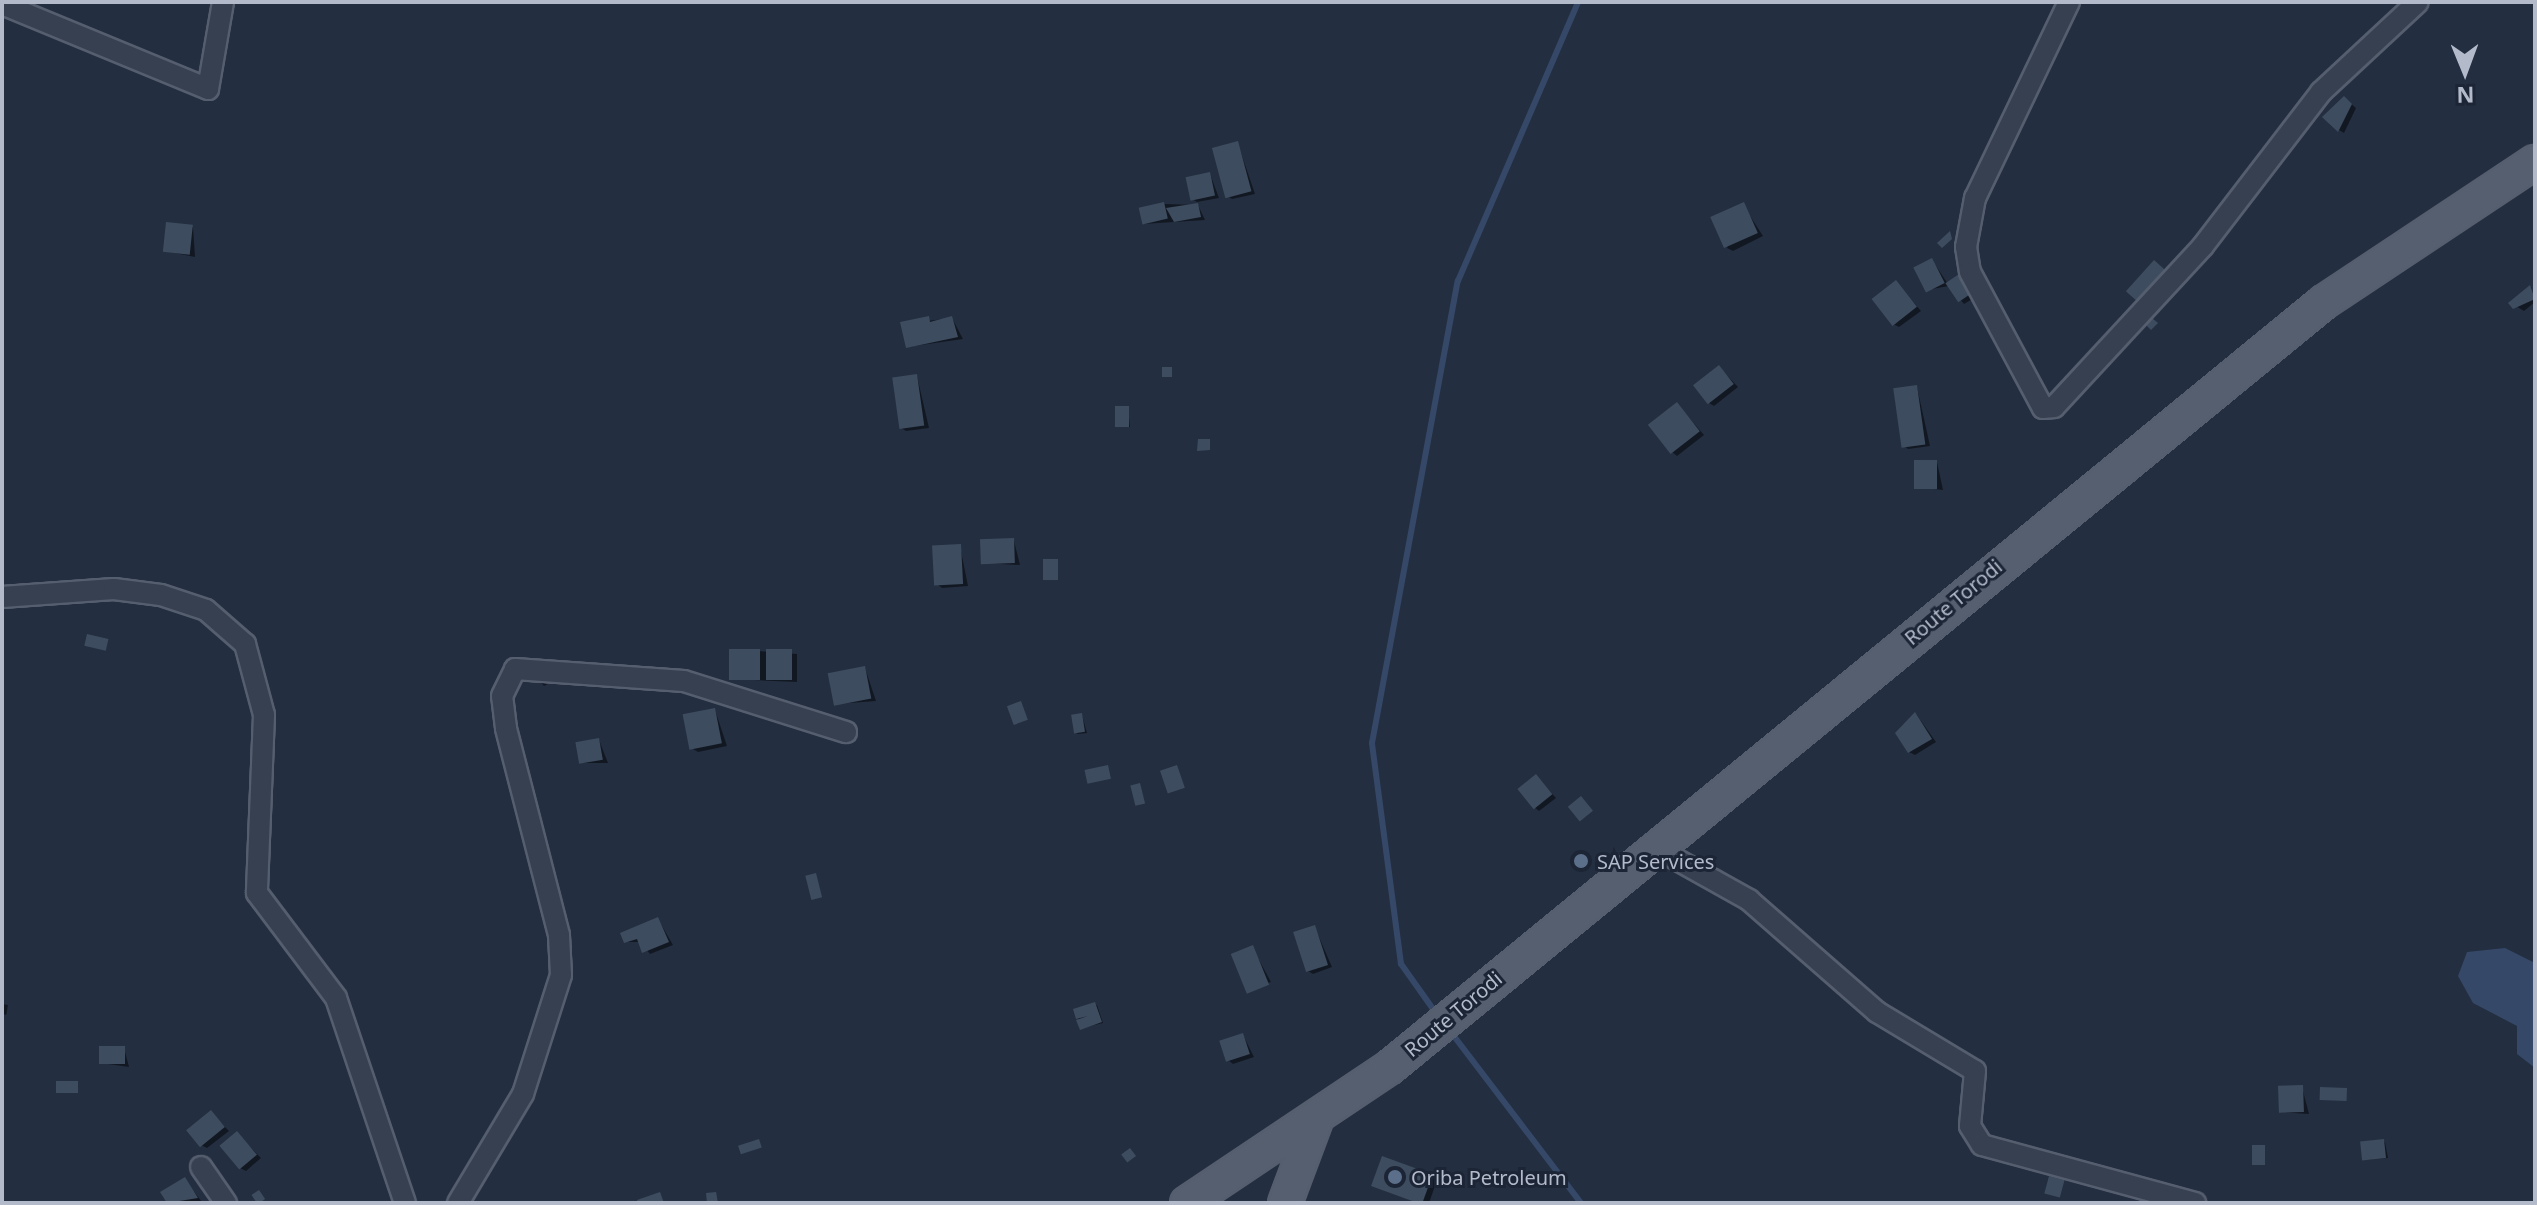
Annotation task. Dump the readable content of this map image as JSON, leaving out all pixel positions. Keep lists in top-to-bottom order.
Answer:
{
  "streets": {
    "main road": ["Route Torodi"]
  },
  "places": ["SAP Services", "Oriba Petroleum"],
  "north": "bottom"
}
